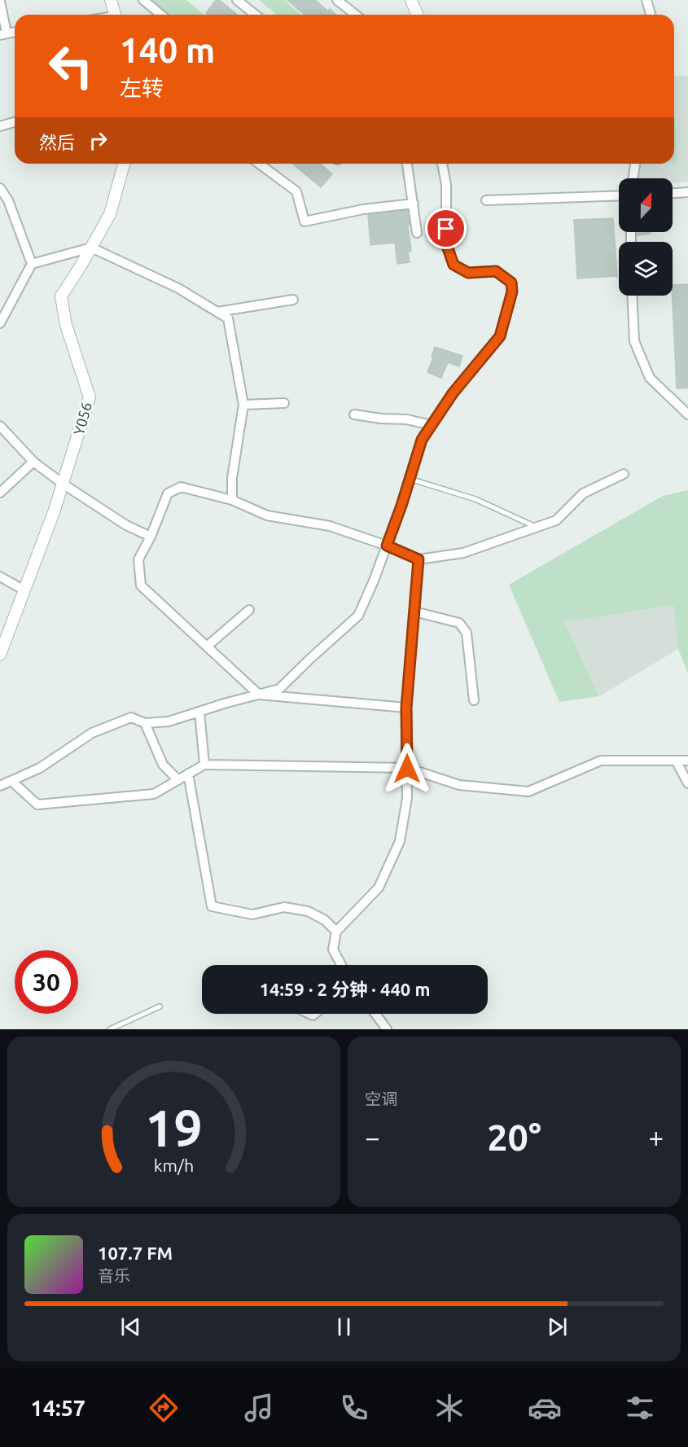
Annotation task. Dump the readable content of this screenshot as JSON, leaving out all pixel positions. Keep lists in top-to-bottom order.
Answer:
{
  "streets": {
    "street": ["Y056"]
  },
  "north": "top",
  "page": {
    "turn": ["140 m", "左转"],
    "then": "然后",
    "limit": "30",
    "trip": "14:59 · 2 分钟 · 440 m",
    "tile": "空调",
    "heat": ["−", "20°", "+"],
    "song": ["107.7 FM", "音乐"],
    "tabs": "14:57",
    "gauge": ["19", "km/h"]
  }
}
